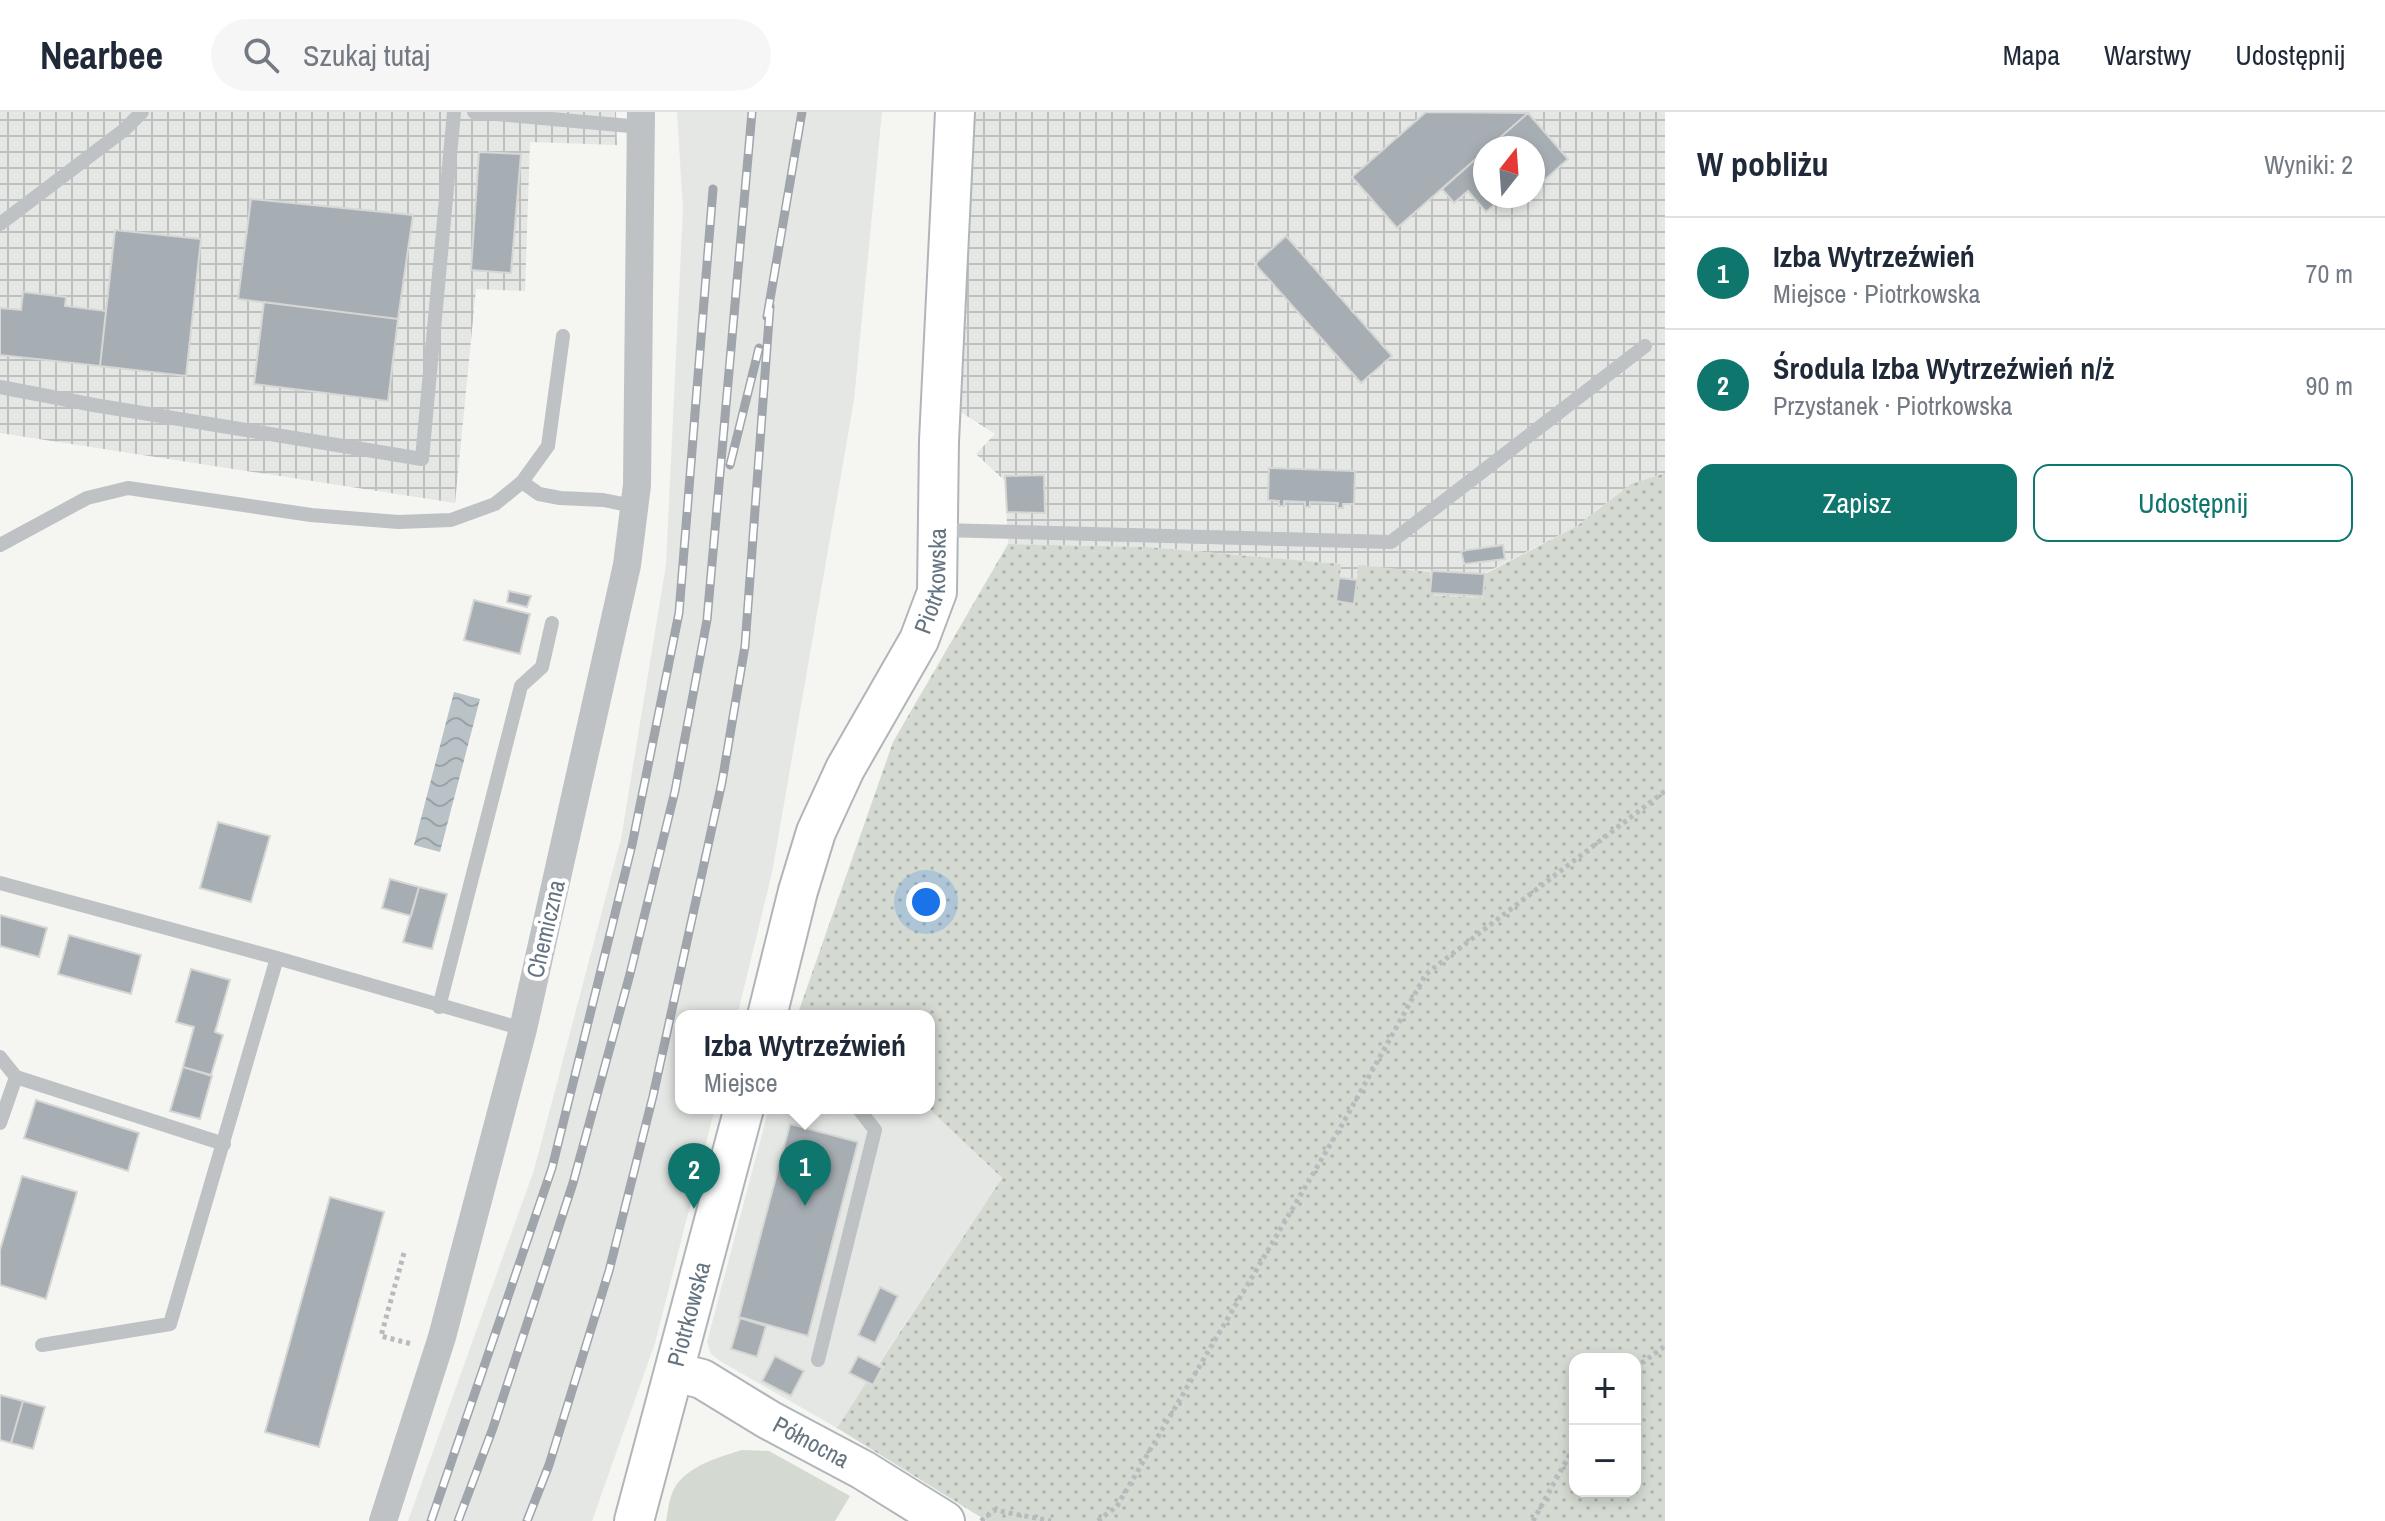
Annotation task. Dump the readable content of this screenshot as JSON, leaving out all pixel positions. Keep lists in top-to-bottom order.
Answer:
{
  "streets": {
    "street": ["Piotrkowska", "Chemiczna", "Północna"]
  },
  "crossings": [
    ["Piotrkowska", "Północna"]
  ],
  "north": "top",
  "page": {
    "header": "Nearbee",
    "search": "Szukaj tutaj",
    "nav": ["Mapa", "Warstwy", "Udostępnij"],
    "heading": ["W pobliżu", "Wyniki: 2"],
    "list": [
      {
        "mark": "1",
        "name": "Izba Wytrzeźwień",
        "note": "Miejsce · Piotrkowska",
        "value": "70 m"
      },
      {
        "mark": "2",
        "name": "Środula Izba Wytrzeźwień n/ż",
        "note": "Przystanek · Piotrkowska",
        "value": "90 m"
      }
    ],
    "buttons": ["Zapisz", "Udostępnij"],
    "popup": ["Izba Wytrzeźwień", "Miejsce"],
    "pins": ["1", "2"],
    "map_buttons": ["+", "−"]
  }
}
